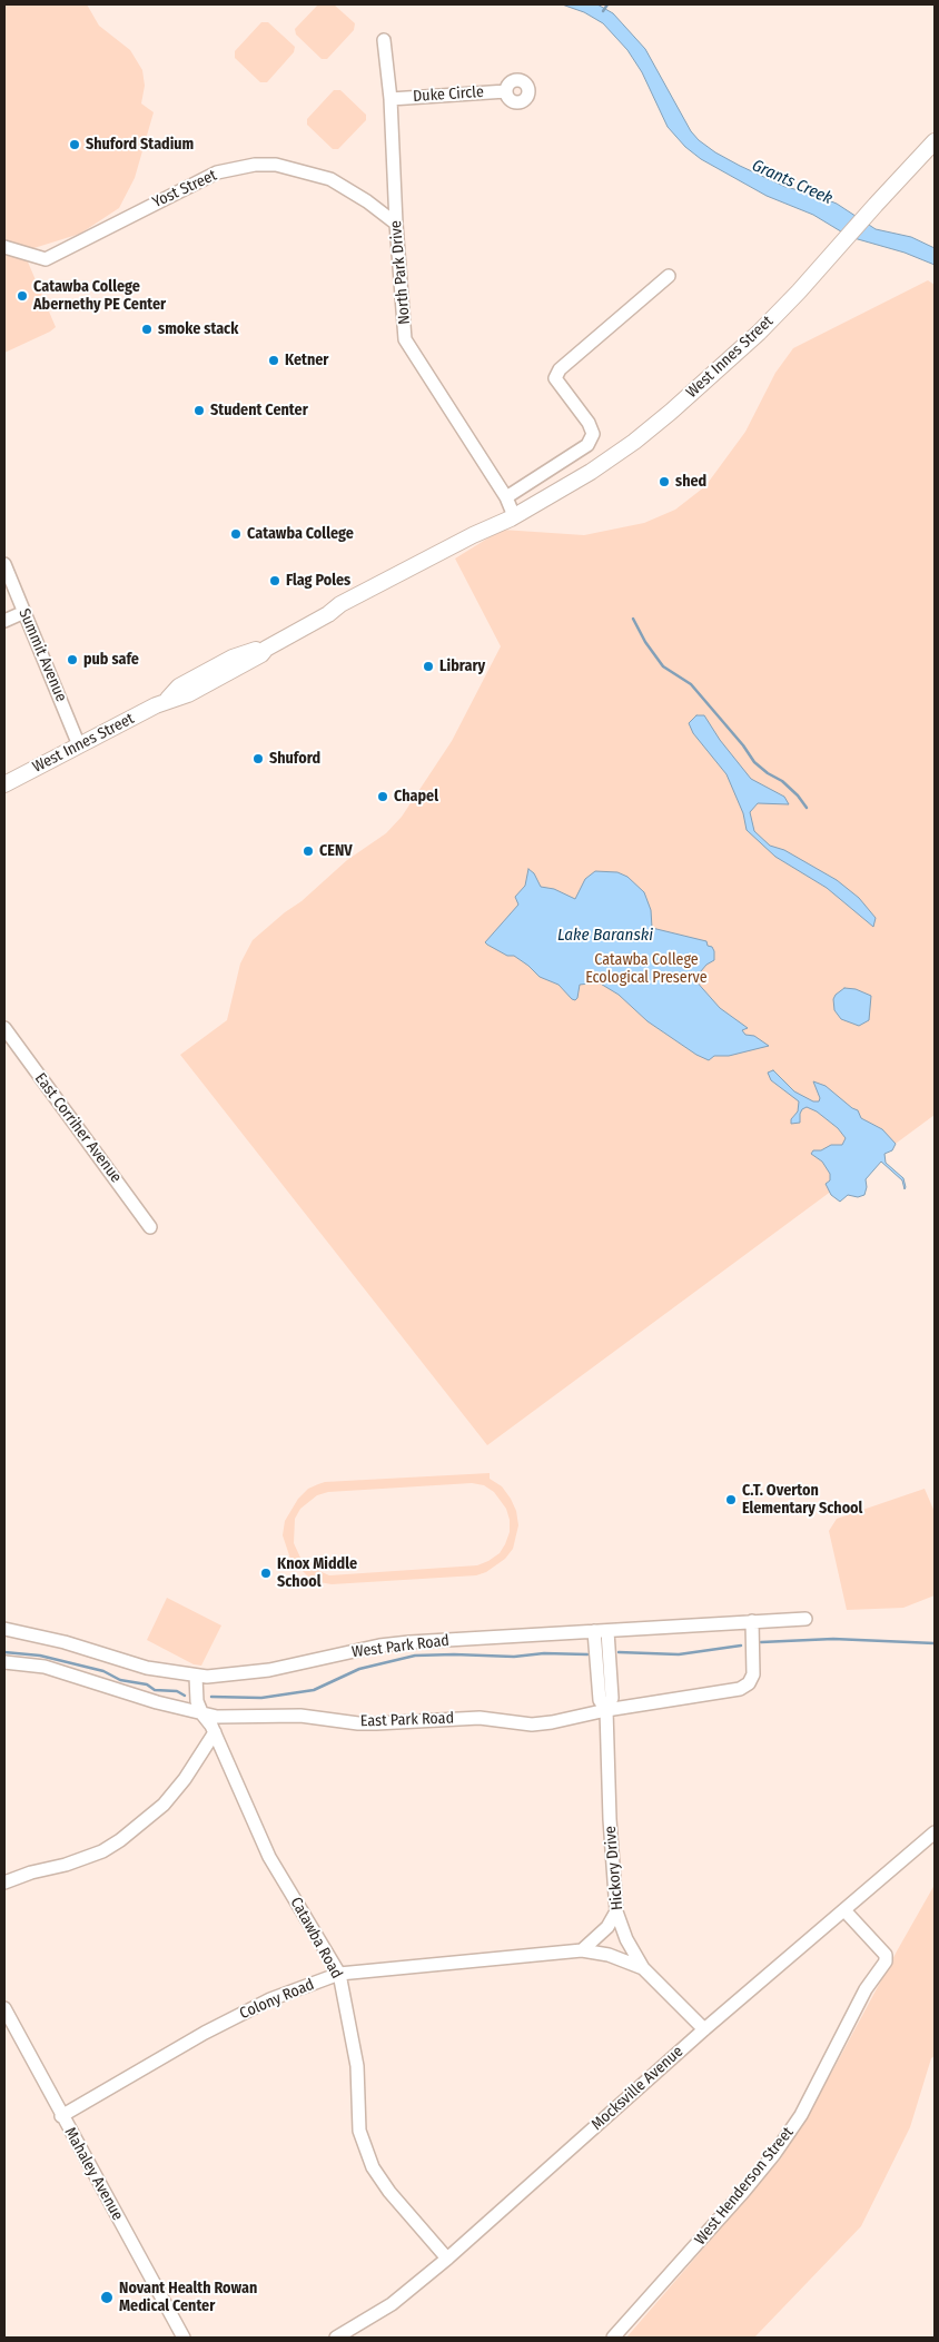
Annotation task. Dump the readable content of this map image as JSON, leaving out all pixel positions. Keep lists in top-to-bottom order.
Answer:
{
  "streets": {
    "main road": ["West Innes Street"],
    "street": [
      "Duke Circle",
      "Yost Street",
      "North Park Drive",
      "Summit Avenue",
      "East Corriher Avenue",
      "West Park Road",
      "East Park Road",
      "Hickory Drive",
      "Catawba Road",
      "Colony Road",
      "Mocksville Avenue",
      "Mahaley Avenue",
      "West Henderson Street"
    ]
  },
  "crossings": [
    ["Duke Circle", "North Park Drive"],
    ["Yost Street", "North Park Drive"],
    ["North Park Drive", "West Innes Street"],
    ["West Innes Street", "Summit Avenue"],
    ["West Park Road", "East Park Road"],
    ["West Park Road", "Hickory Drive"],
    ["West Park Road", "Catawba Road"],
    ["East Park Road", "Hickory Drive"],
    ["East Park Road", "Catawba Road"],
    ["Hickory Drive", "Colony Road"],
    ["Hickory Drive", "Mocksville Avenue"],
    ["Catawba Road", "Colony Road"],
    ["Catawba Road", "Mocksville Avenue"],
    ["Colony Road", "Mahaley Avenue"],
    ["Mocksville Avenue", "West Henderson Street"]
  ],
  "water": ["Grants Creek", "Lake Baranski"],
  "parks": ["Catawba College Ecological Preserve"],
  "places": [
    "Shuford Stadium",
    "Catawba College Abernethy PE Center",
    "smoke stack",
    "Ketner",
    "Student Center",
    "shed",
    "Catawba College",
    "Flag Poles",
    "pub safe",
    "Library",
    "Shuford",
    "Chapel",
    "CENV",
    "C.T. Overton Elementary School",
    "Knox Middle School",
    "Novant Health Rowan Medical Center"
  ]
}
